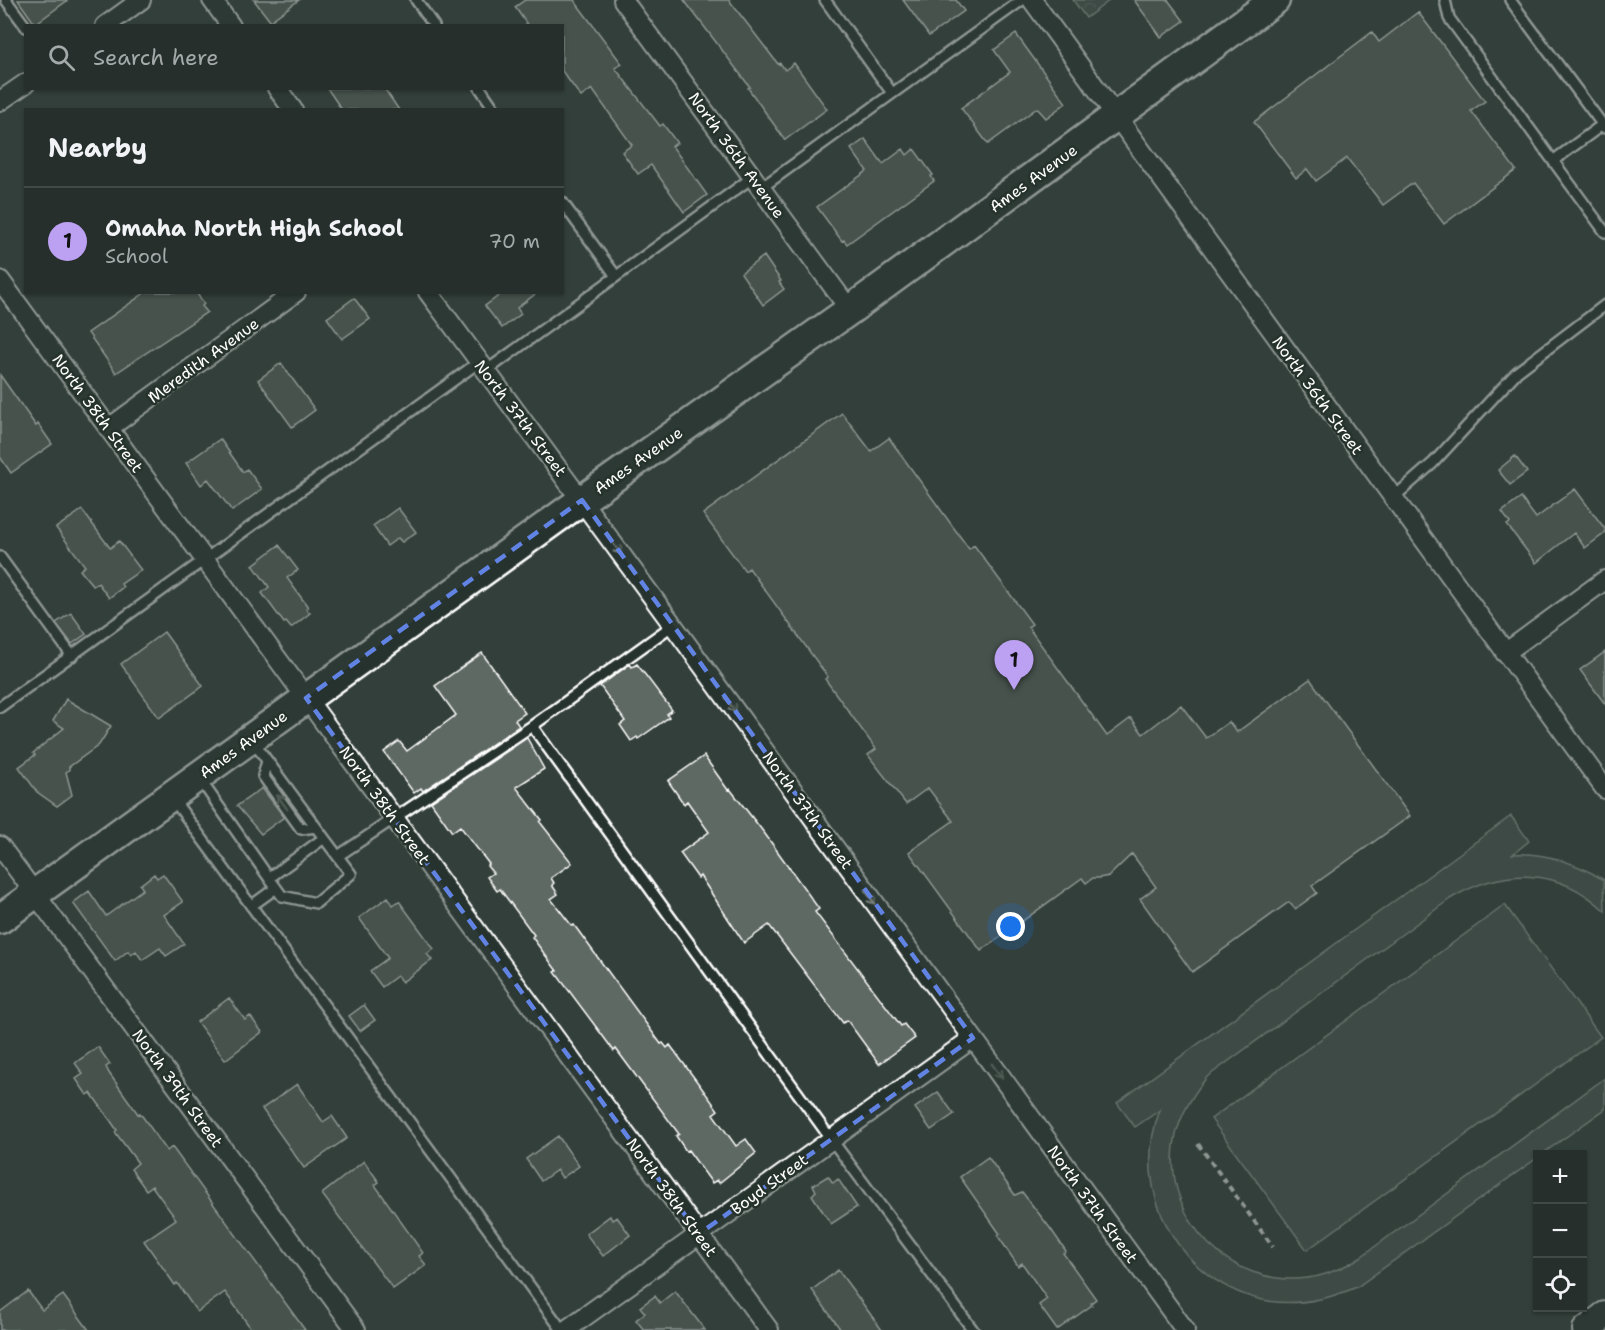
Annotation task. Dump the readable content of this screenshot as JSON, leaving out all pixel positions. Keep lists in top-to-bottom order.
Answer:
{
  "streets": {
    "main road": ["Ames Avenue"],
    "street": [
      "North 36th Avenue",
      "Meredith Avenue",
      "North 36th Street",
      "North 38th Street",
      "North 37th Street",
      "North 39th Street",
      "Boyd Street"
    ]
  },
  "crossings": [
    ["North 36th Avenue", "Ames Avenue"],
    ["Ames Avenue", "North 36th Street"],
    ["Ames Avenue", "North 38th Street"],
    ["Ames Avenue", "North 37th Street"],
    ["Ames Avenue", "North 39th Street"],
    ["Meredith Avenue", "North 38th Street"],
    ["North 38th Street", "Boyd Street"],
    ["North 37th Street", "Boyd Street"]
  ],
  "one_way": ["North 37th Street"],
  "page": {
    "search": "Search here",
    "heading": "Nearby",
    "list": [
      {
        "mark": "1",
        "name": "Omaha North High School",
        "note": "School",
        "value": "70 m"
      }
    ],
    "pins": "1",
    "map_buttons": ["+", "−"]
  }
}
